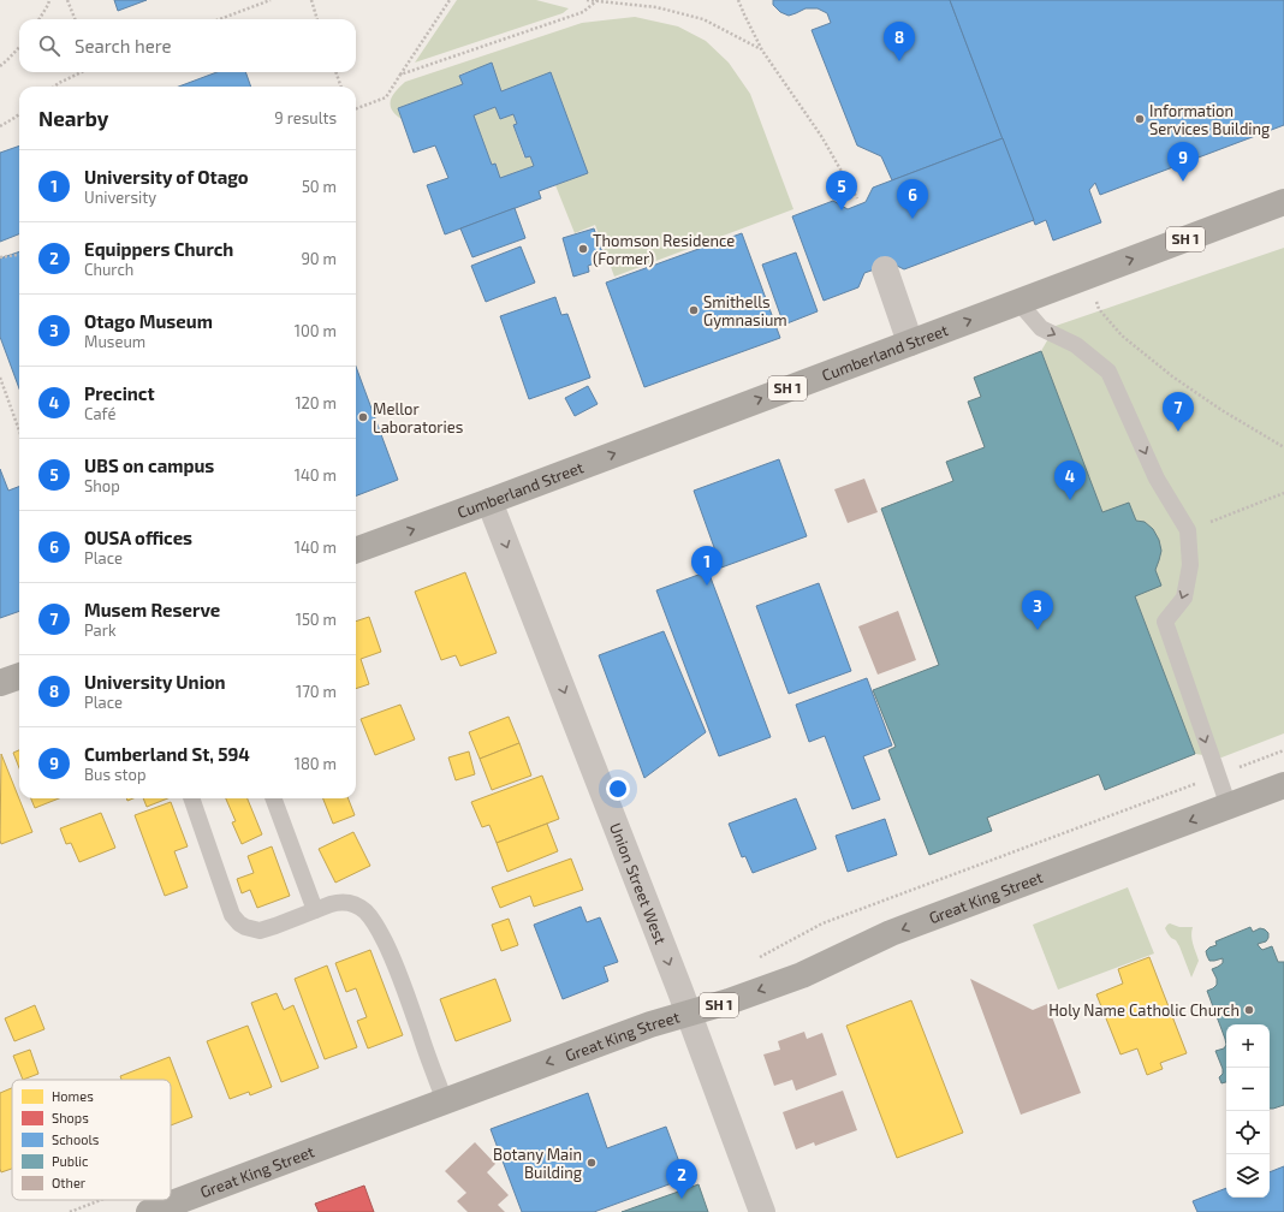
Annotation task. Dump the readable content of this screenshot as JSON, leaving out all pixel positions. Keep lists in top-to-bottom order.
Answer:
{
  "streets": {
    "highway": ["SH 1", "Cumberland Street", "Great King Street"],
    "street": ["Union Street West"]
  },
  "crossings": [
    ["Cumberland Street", "Union Street West"],
    ["Union Street West", "Great King Street"]
  ],
  "one_way": ["Cumberland Street", "Union Street West", "Great King Street"],
  "places": [
    "Information Services Building",
    "Thomson Residence (Former)",
    "Smithells Gymnasium",
    "Mellor Laboratories",
    "Holy Name Catholic Church",
    "Botany Main Building"
  ],
  "legend": [
    "Homes",
    "Shops",
    "Schools",
    "Public",
    "Other"
  ],
  "page": {
    "search": "Search here",
    "pins": [
      "8",
      "9",
      "5",
      "6",
      "7",
      "4",
      "1",
      "3",
      "2"
    ],
    "heading": ["Nearby", "9 results"],
    "list": [
      {
        "mark": "1",
        "name": "University of Otago",
        "note": "University",
        "value": "50 m"
      },
      {
        "mark": "2",
        "name": "Equippers Church",
        "note": "Church",
        "value": "90 m"
      },
      {
        "mark": "3",
        "name": "Otago Museum",
        "note": "Museum",
        "value": "100 m"
      },
      {
        "mark": "4",
        "name": "Precinct",
        "note": "Café",
        "value": "120 m"
      },
      {
        "mark": "5",
        "name": "UBS on campus",
        "note": "Shop",
        "value": "140 m"
      },
      {
        "mark": "6",
        "name": "OUSA offices",
        "note": "Place",
        "value": "140 m"
      },
      {
        "mark": "7",
        "name": "Musem Reserve",
        "note": "Park",
        "value": "150 m"
      },
      {
        "mark": "8",
        "name": "University Union",
        "note": "Place",
        "value": "170 m"
      },
      {
        "mark": "9",
        "name": "Cumberland St, 594",
        "note": "Bus stop",
        "value": "180 m"
      }
    ],
    "map_buttons": ["+", "−"]
  }
}
